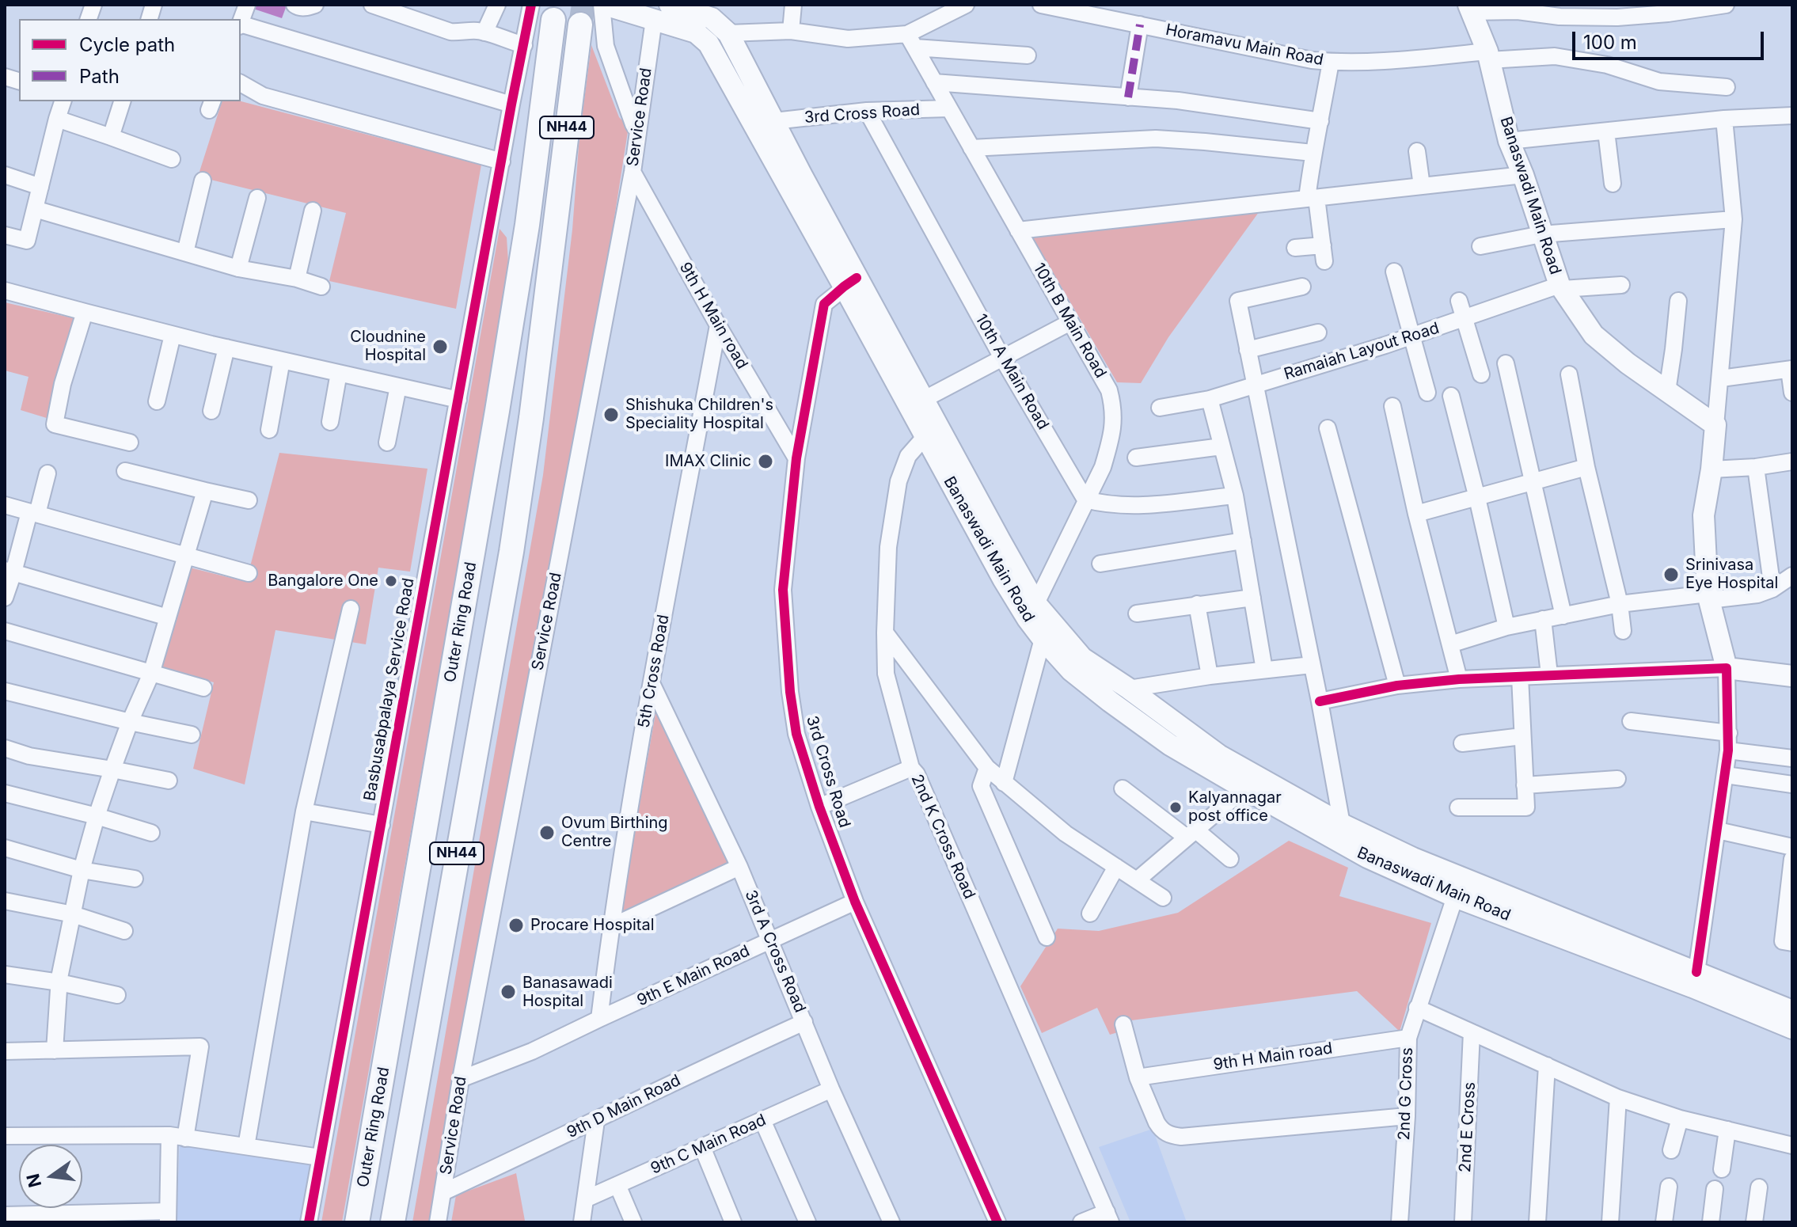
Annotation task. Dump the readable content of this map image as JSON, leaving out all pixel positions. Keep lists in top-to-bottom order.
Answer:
{
  "streets": {
    "highway": ["NH44", "Outer Ring Road"],
    "main road": ["Banaswadi Main Road"],
    "street": [
      "Horamavu Main Road",
      "3rd Cross Road",
      "Service Road",
      "9th H Main road",
      "10th B Main Road",
      "Ramaiah Layout Road",
      "10th A Main Road",
      "5th Cross Road",
      "Basbusabpalaya Service Road",
      "2nd K Cross Road",
      "3rd A Cross Road",
      "9th E Main Road",
      "2nd G Cross",
      "9th D Main Road",
      "2nd E Cross",
      "9th C Main Road"
    ]
  },
  "crossings": [
    ["Horamavu Main Road", "Banaswadi Main Road"],
    ["3rd Cross Road", "Banaswadi Main Road"],
    ["3rd Cross Road", "9th H Main road"],
    ["3rd Cross Road", "10th B Main Road"],
    ["3rd Cross Road", "10th A Main Road"],
    ["3rd Cross Road", "9th E Main Road"],
    ["Service Road", "Banaswadi Main Road"],
    ["Service Road", "9th H Main road"],
    ["Service Road", "9th E Main Road"],
    ["Service Road", "9th D Main Road"],
    ["Banaswadi Main Road", "10th B Main Road"],
    ["Banaswadi Main Road", "Ramaiah Layout Road"],
    ["Banaswadi Main Road", "2nd K Cross Road"],
    ["Banaswadi Main Road", "2nd G Cross"],
    ["9th H Main road", "5th Cross Road"],
    ["9th H Main road", "2nd G Cross"],
    ["10th B Main Road", "10th A Main Road"],
    ["5th Cross Road", "3rd A Cross Road"],
    ["5th Cross Road", "9th E Main Road"],
    ["3rd A Cross Road", "9th E Main Road"],
    ["3rd A Cross Road", "9th D Main Road"],
    ["3rd A Cross Road", "9th C Main Road"]
  ],
  "places": [
    "Cloudnine Hospital",
    "Shishuka Children's Speciality Hospital",
    "IMAX Clinic",
    "Srinivasa Eye Hospital",
    "Bangalore One",
    "Kalyannagar post office",
    "Ovum Birthing Centre",
    "Procare Hospital",
    "Banasawadi Hospital"
  ],
  "legend": ["Cycle path", "Path"],
  "scale_bar": "100 m",
  "north": "left"
}
